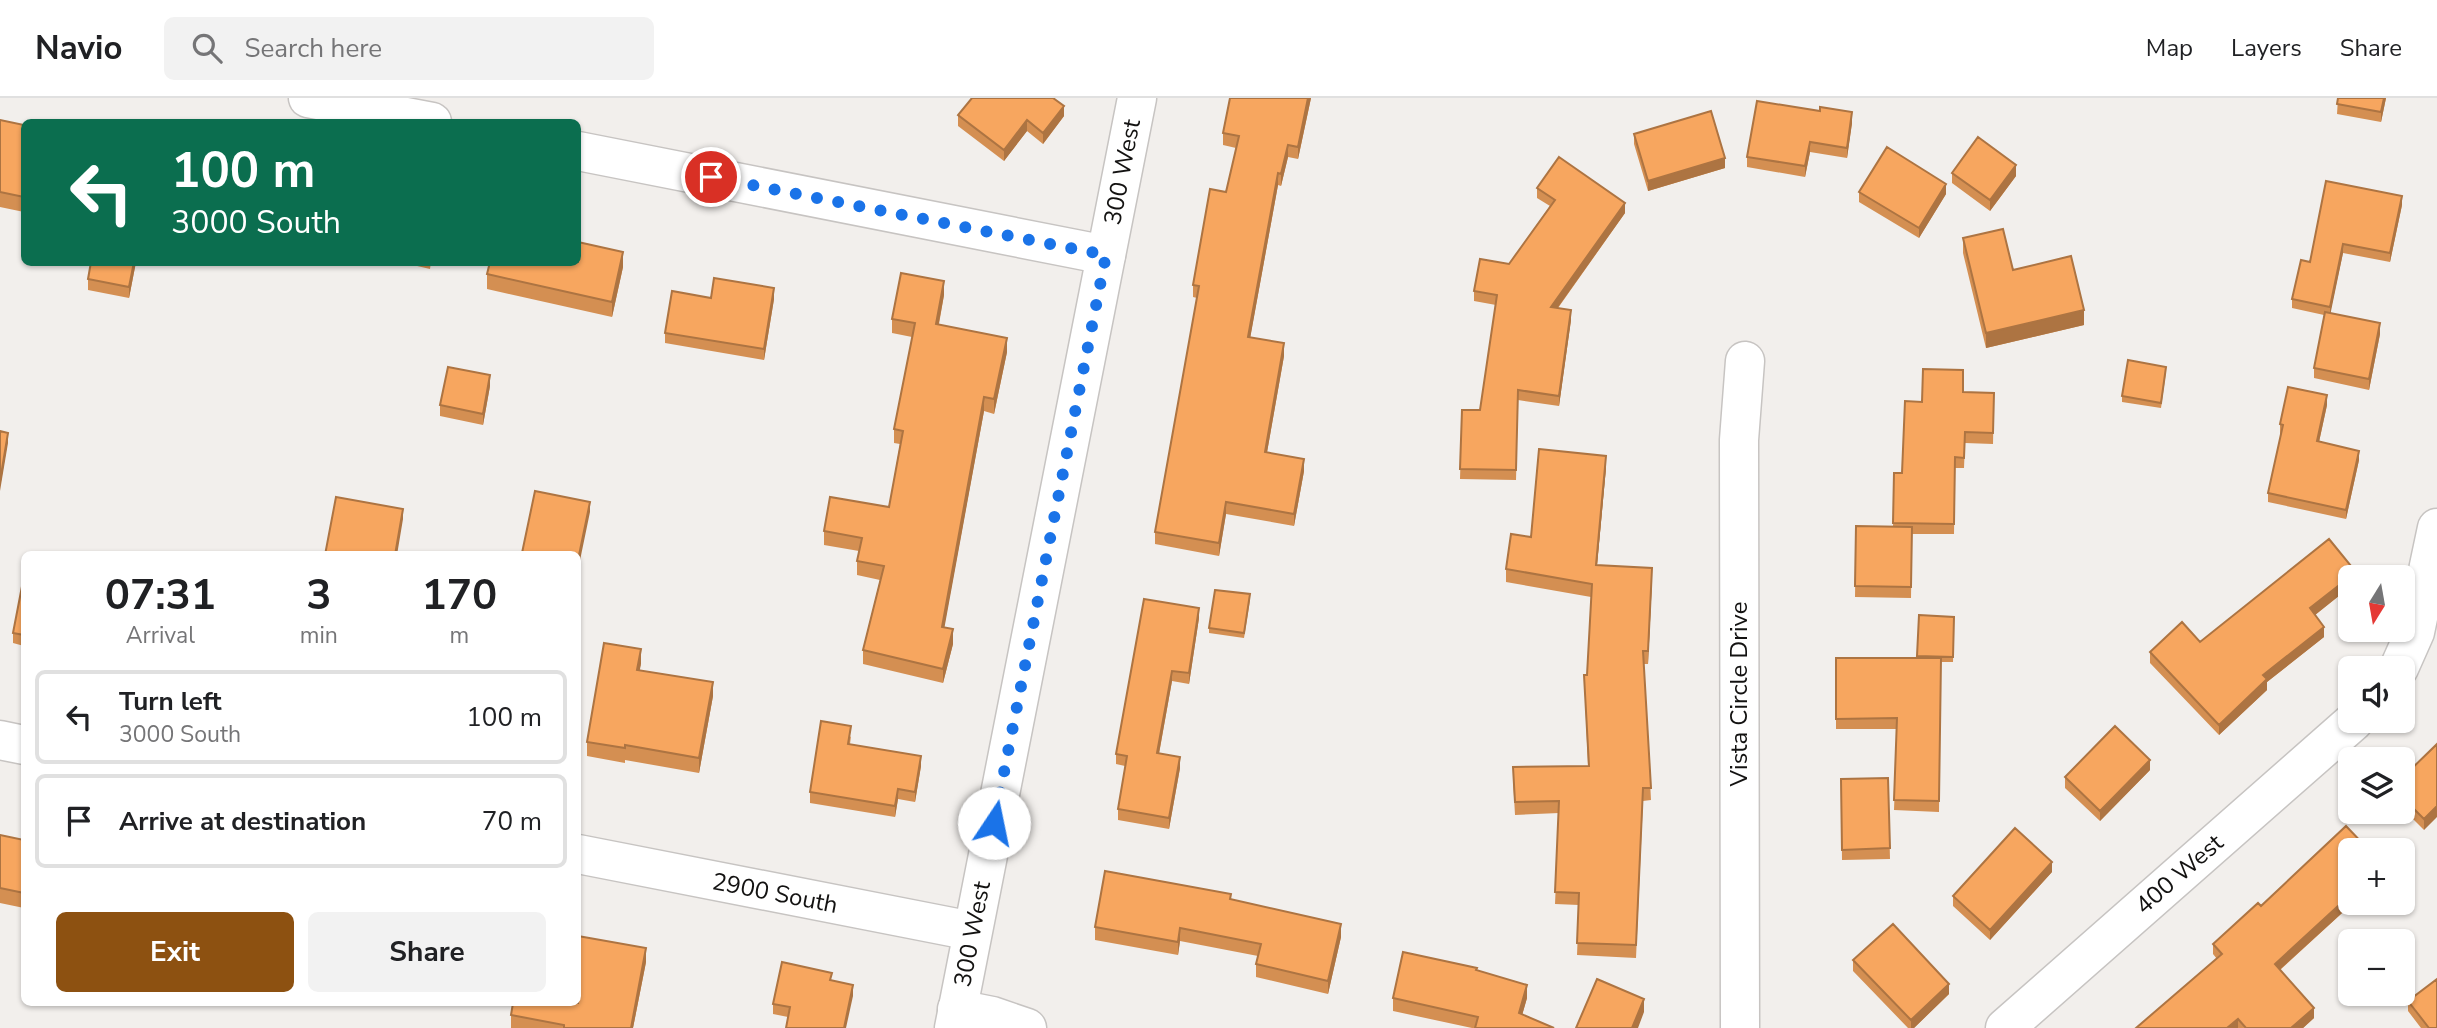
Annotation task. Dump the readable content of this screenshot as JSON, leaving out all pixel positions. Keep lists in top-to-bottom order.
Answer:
{
  "streets": {
    "street": [
      "300 West",
      "Vista Circle Drive",
      "400 West",
      "2900 South"
    ]
  },
  "crossings": [
    ["300 West", "2900 South"]
  ],
  "north": "bottom",
  "page": {
    "header": "Navio",
    "search": "Search here",
    "nav": ["Map", "Layers", "Share"],
    "turn": ["100 m", "3000 South"],
    "eta": [
      "07:31",
      "Arrival",
      "3",
      "min",
      "170",
      "m"
    ],
    "map_buttons": ["+", "−"],
    "list": [
      {
        "name": "Turn left",
        "note": "3000 South",
        "value": "100 m"
      },
      {
        "name": "Arrive at destination",
        "value": "70 m"
      }
    ],
    "buttons": ["Exit", "Share"]
  }
}
